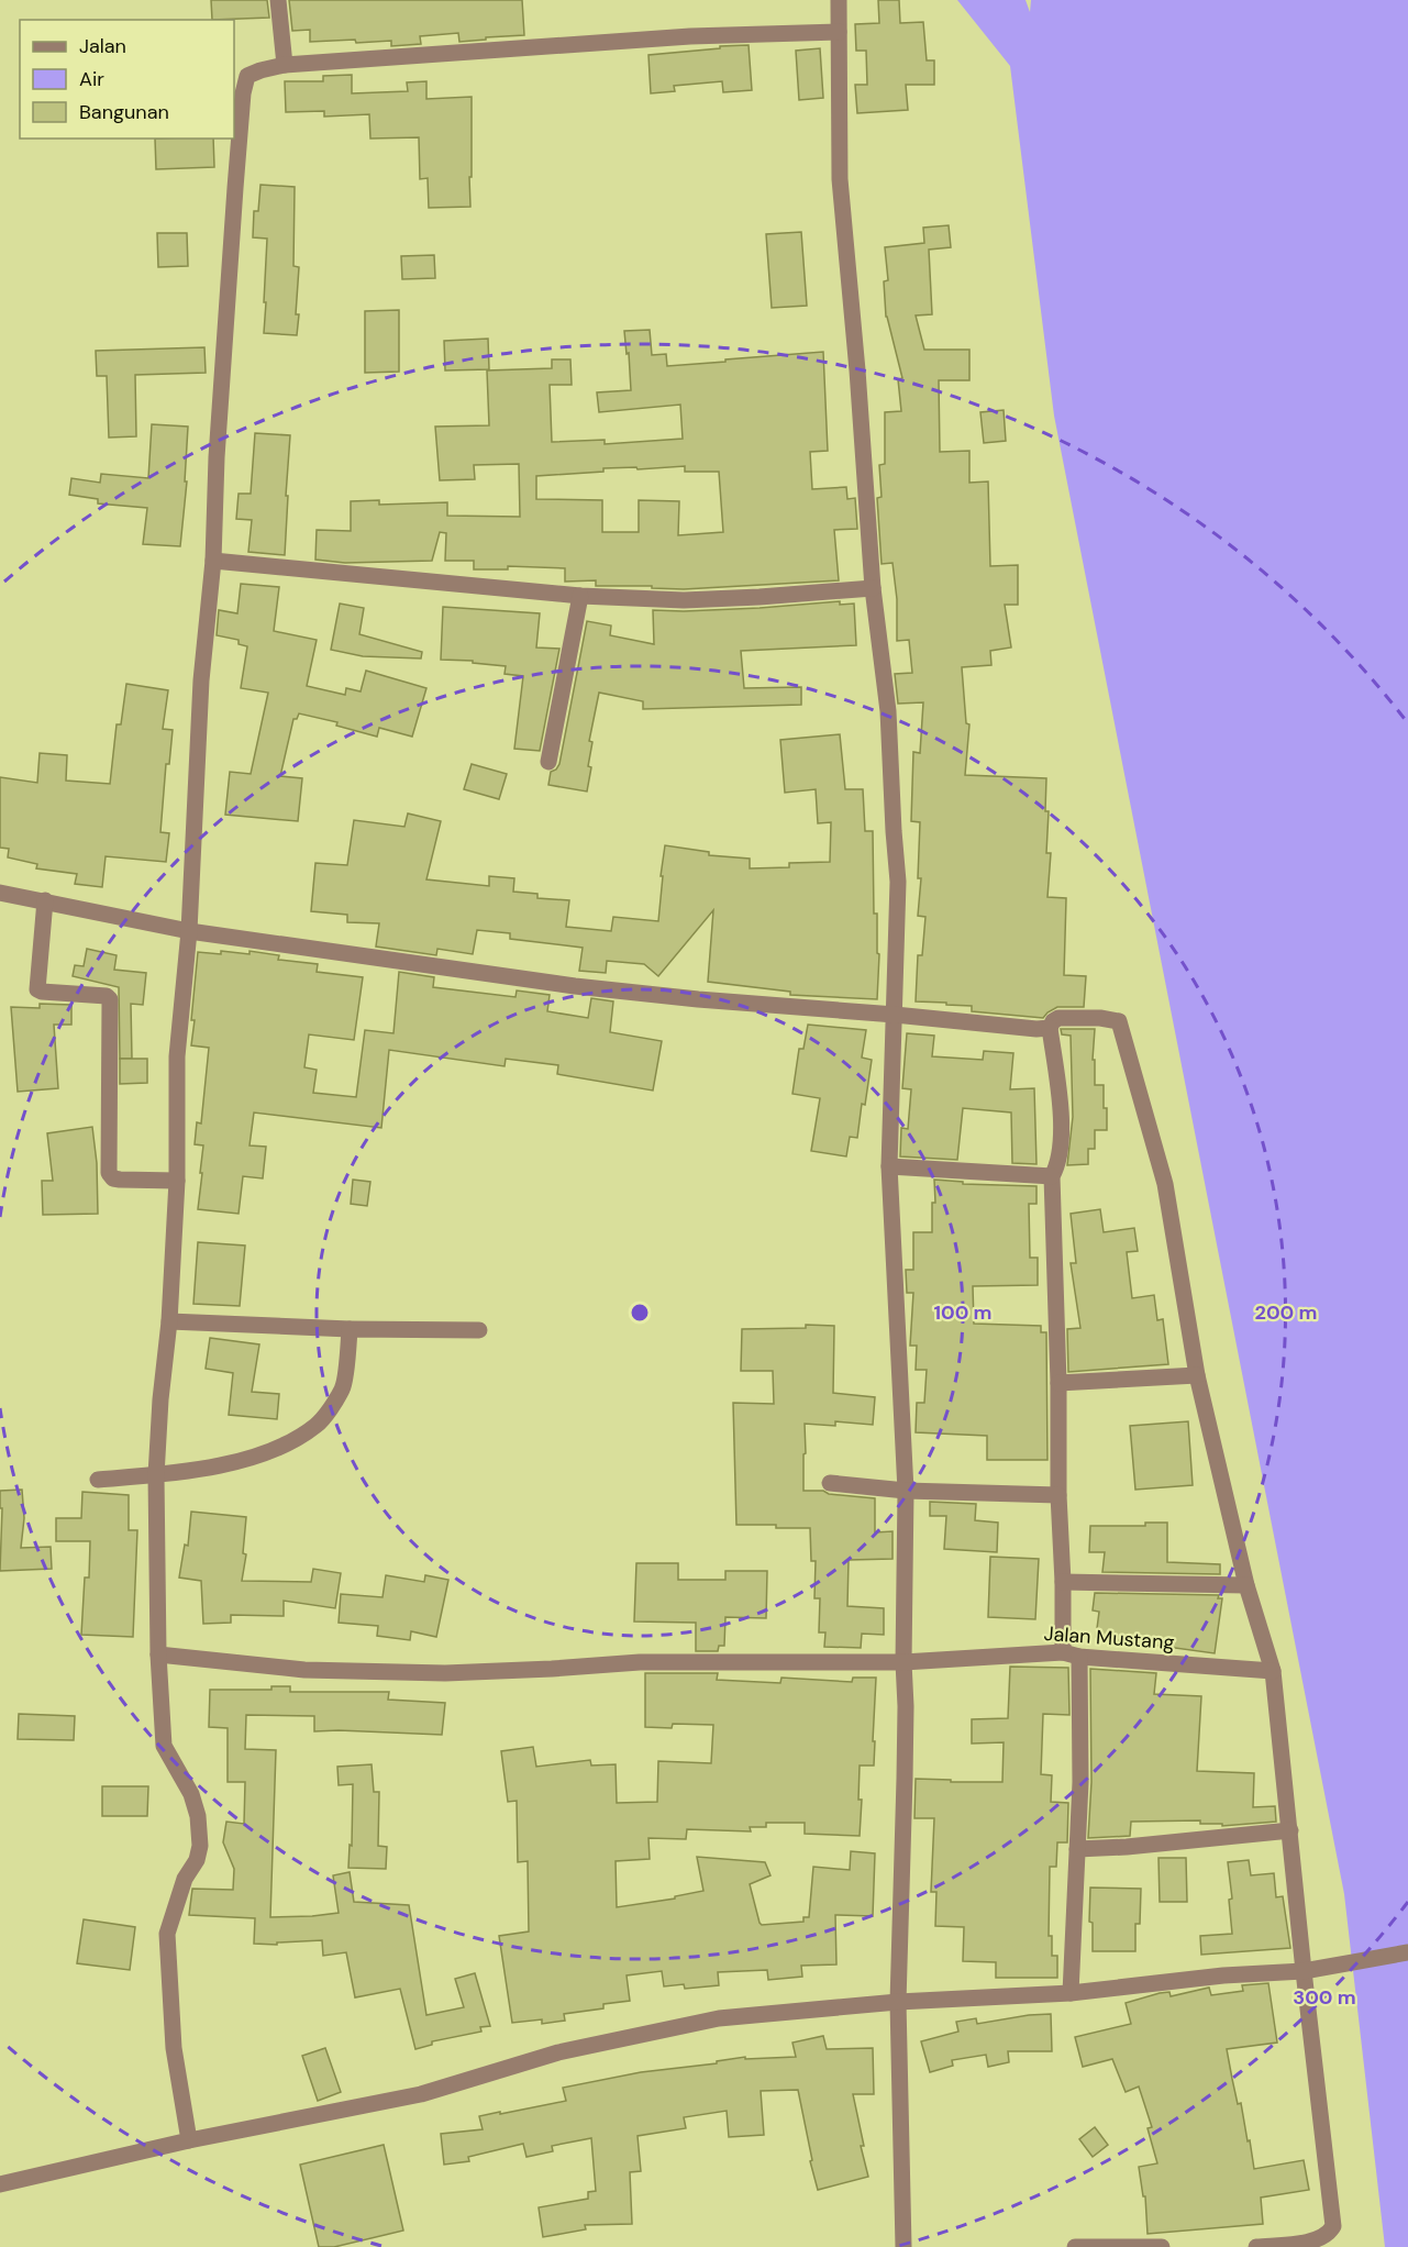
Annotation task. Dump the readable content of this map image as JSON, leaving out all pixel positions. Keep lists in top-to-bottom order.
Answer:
{
  "streets": {
    "street": ["Jalan Mustang"]
  },
  "legend": ["Jalan", "Air", "Bangunan"],
  "rings": ["100 m", "200 m", "300 m"]
}
